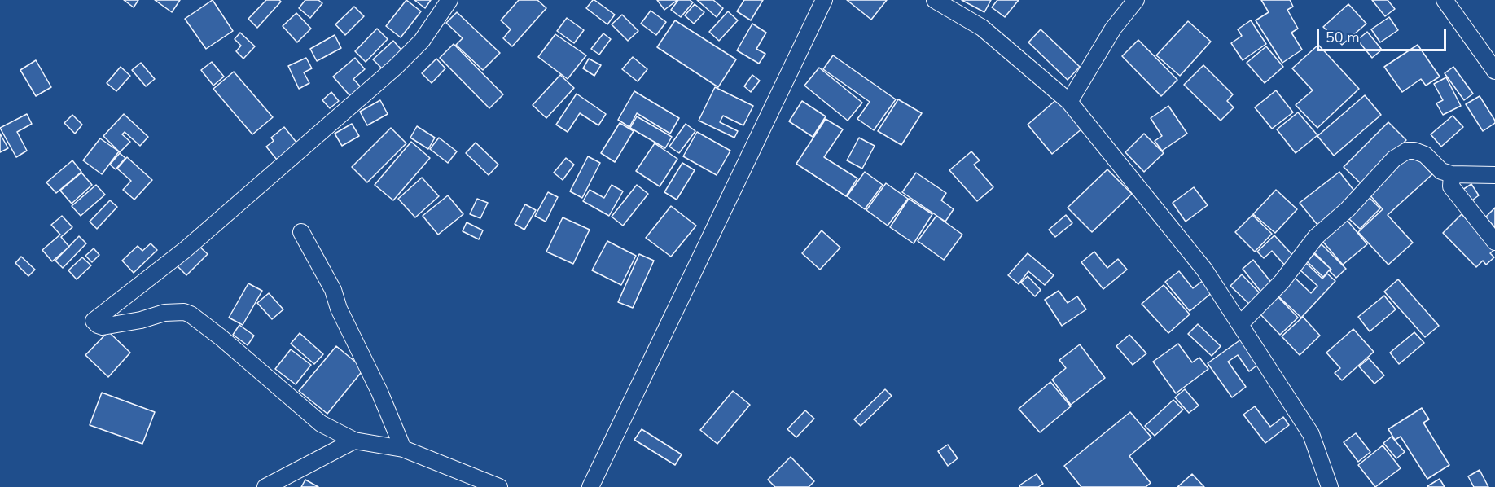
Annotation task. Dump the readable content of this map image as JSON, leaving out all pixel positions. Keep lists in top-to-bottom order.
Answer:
{
  "scale_bar": "50 m"
}
